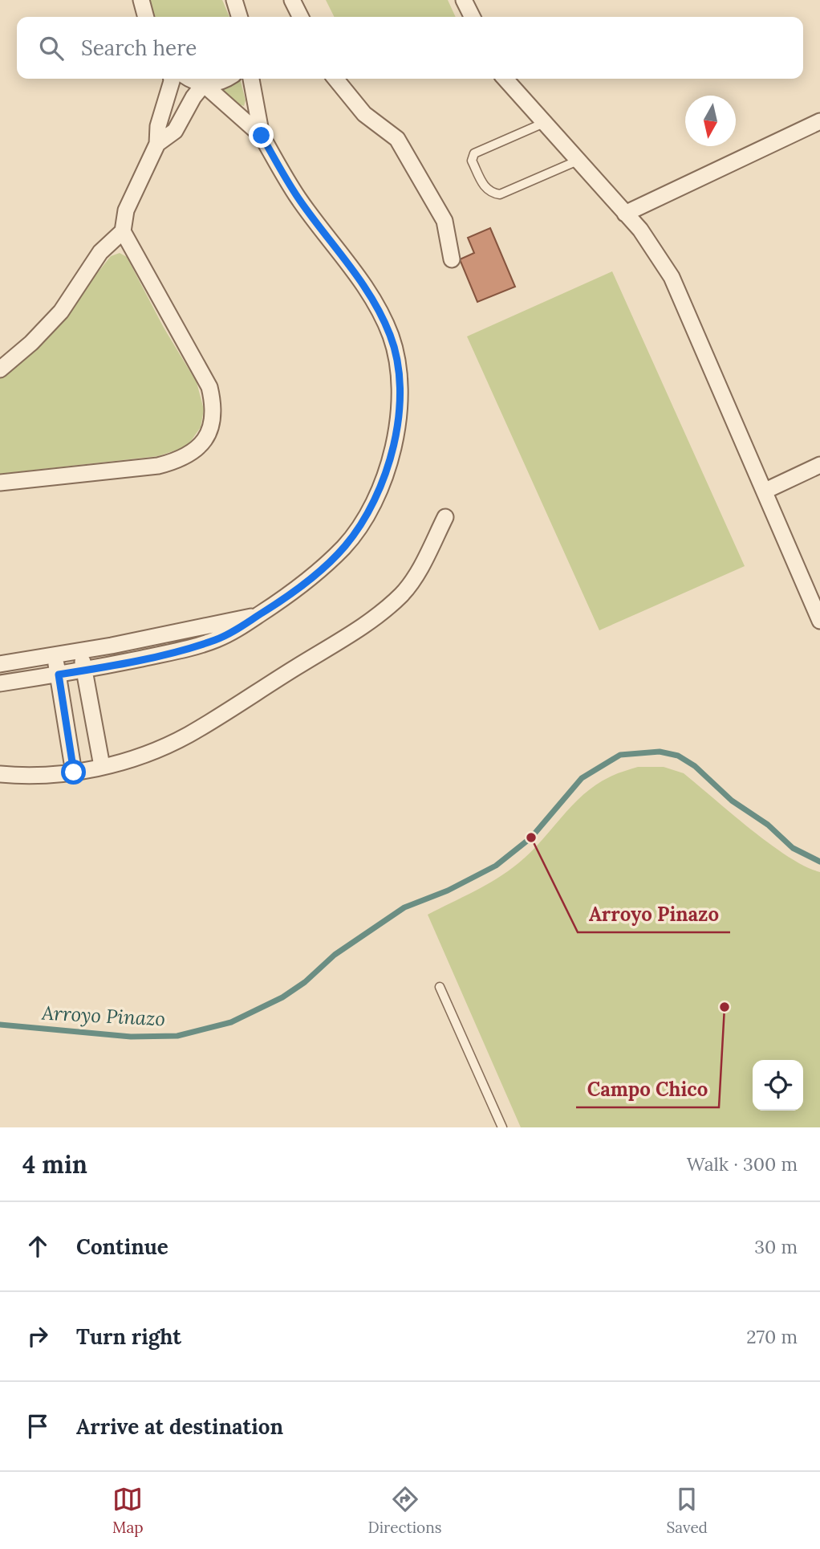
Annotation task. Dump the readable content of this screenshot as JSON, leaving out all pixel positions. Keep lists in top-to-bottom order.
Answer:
{
  "water": ["Arroyo Pinazo"],
  "places": ["Arroyo Pinazo", "Campo Chico"],
  "north": "bottom",
  "page": {
    "search": "Search here",
    "heading": ["4 min", "Walk · 300 m"],
    "list": [
      ["Continue", "30 m"],
      ["Turn right", "270 m"],
      "Arrive at destination"
    ],
    "nav": ["Map", "Directions", "Saved"]
  }
}
